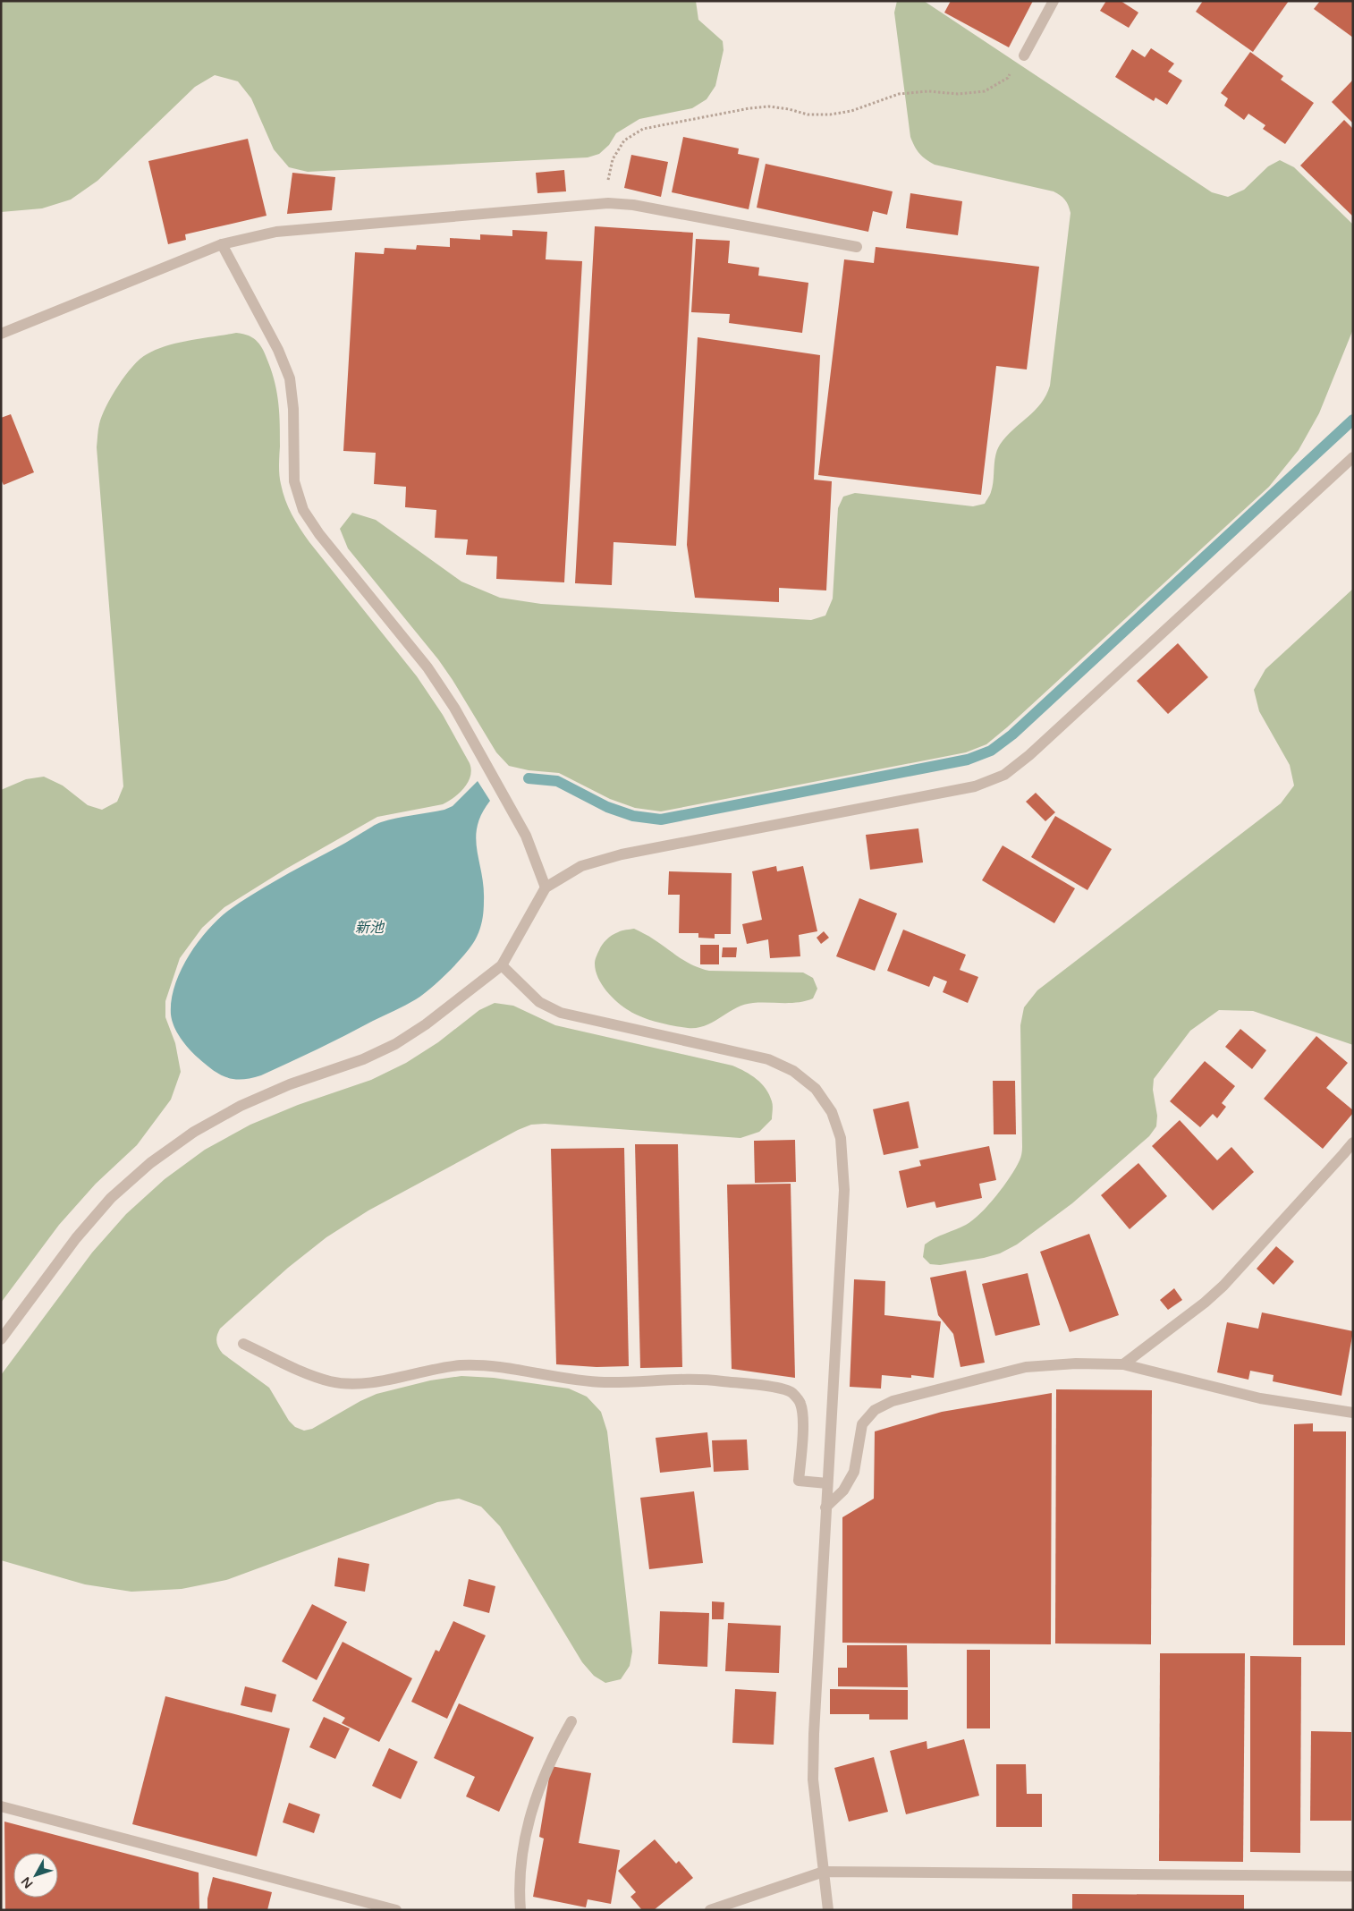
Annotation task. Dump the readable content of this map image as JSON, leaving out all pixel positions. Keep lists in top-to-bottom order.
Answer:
{
  "water": ["新池"],
  "north": "bottom left"
}
